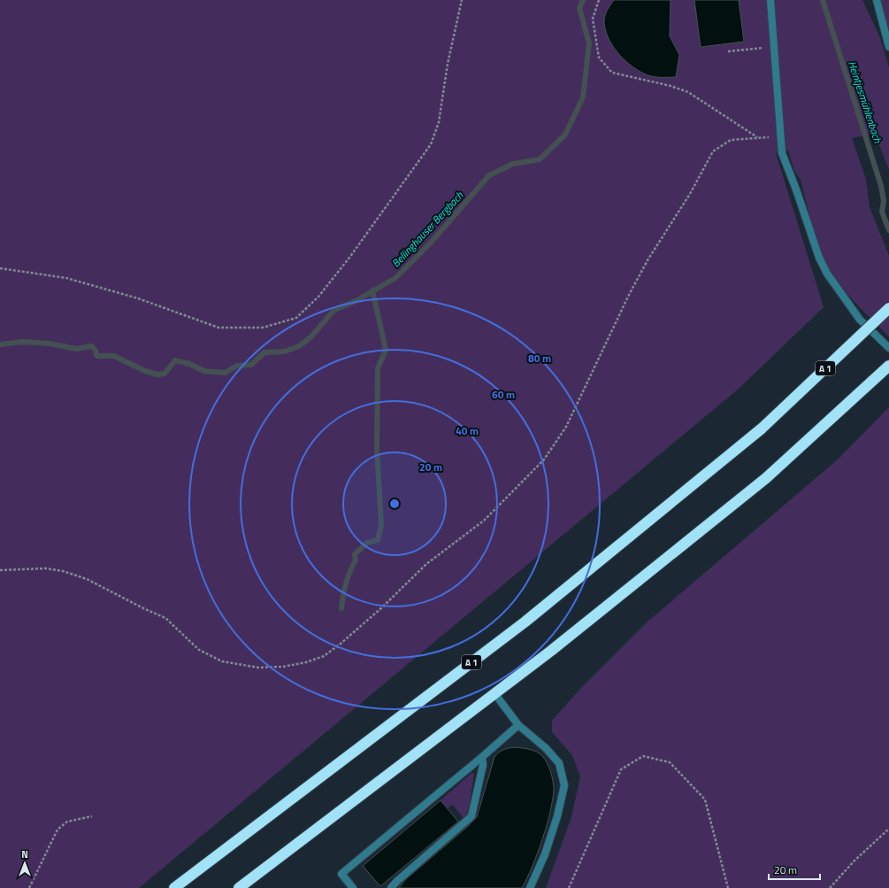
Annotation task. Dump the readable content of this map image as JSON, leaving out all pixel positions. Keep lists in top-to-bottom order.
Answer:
{
  "streets": {
    "highway": ["A 1"]
  },
  "water": ["Heintjesmühlenbach", "Bellinghauser Bergbach"],
  "scale_bar": "20 m",
  "north": "top",
  "rings": [
    "80 m",
    "60 m",
    "40 m",
    "20 m"
  ]
}
